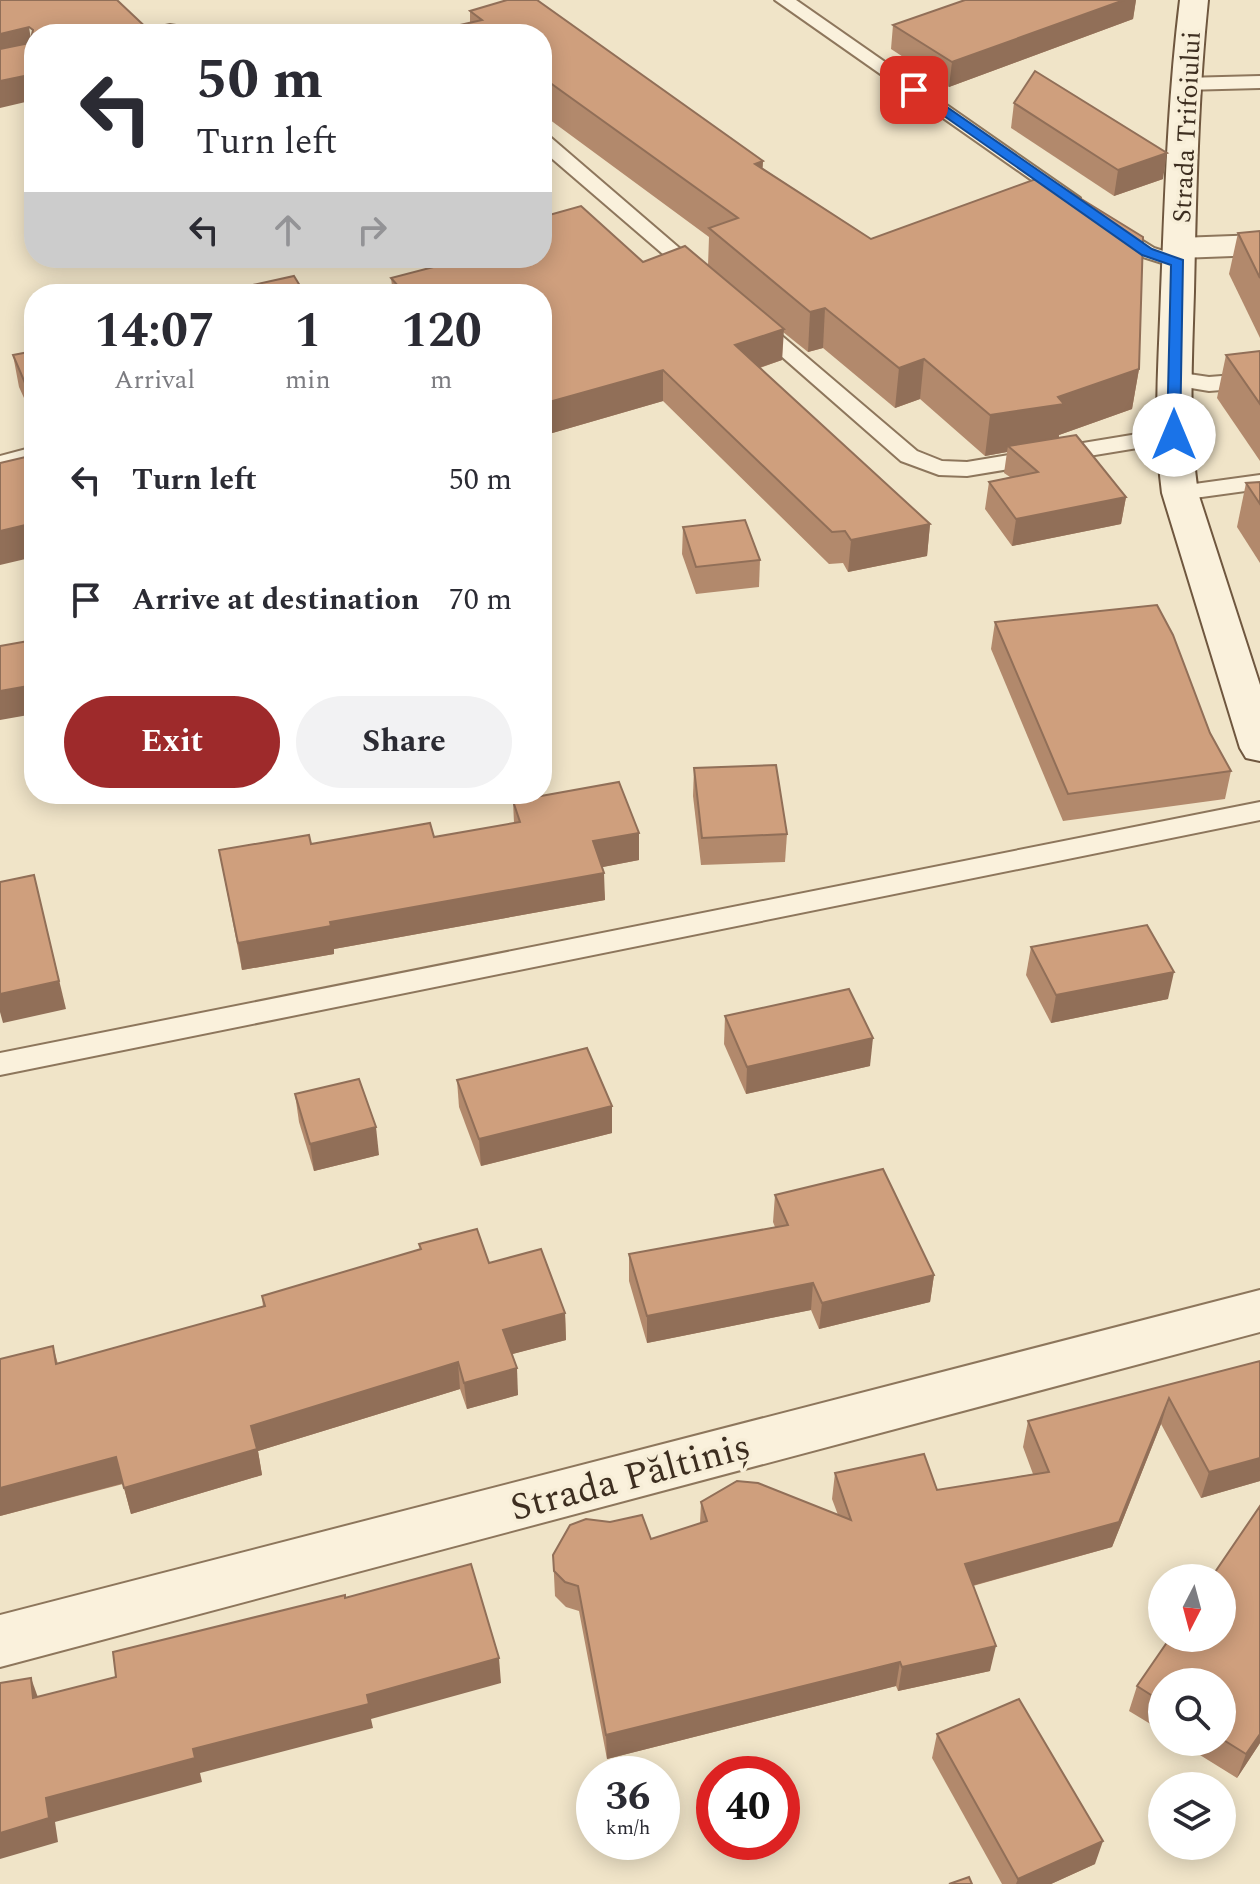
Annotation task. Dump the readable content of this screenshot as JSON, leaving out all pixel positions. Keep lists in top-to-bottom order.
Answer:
{
  "streets": {
    "street": ["Strada Trifoiului", "Strada Păltiniș"]
  },
  "north": "bottom",
  "page": {
    "turn": ["50 m", "Turn left"],
    "eta": [
      "14:07",
      "Arrival",
      "1",
      "min",
      "120",
      "m"
    ],
    "list": [
      {
        "name": "Turn left",
        "value": "50 m"
      },
      {
        "name": "Arrive at destination",
        "value": "70 m"
      }
    ],
    "buttons": ["Exit", "Share"],
    "speed": "36 km/h",
    "limit": "40"
  }
}
